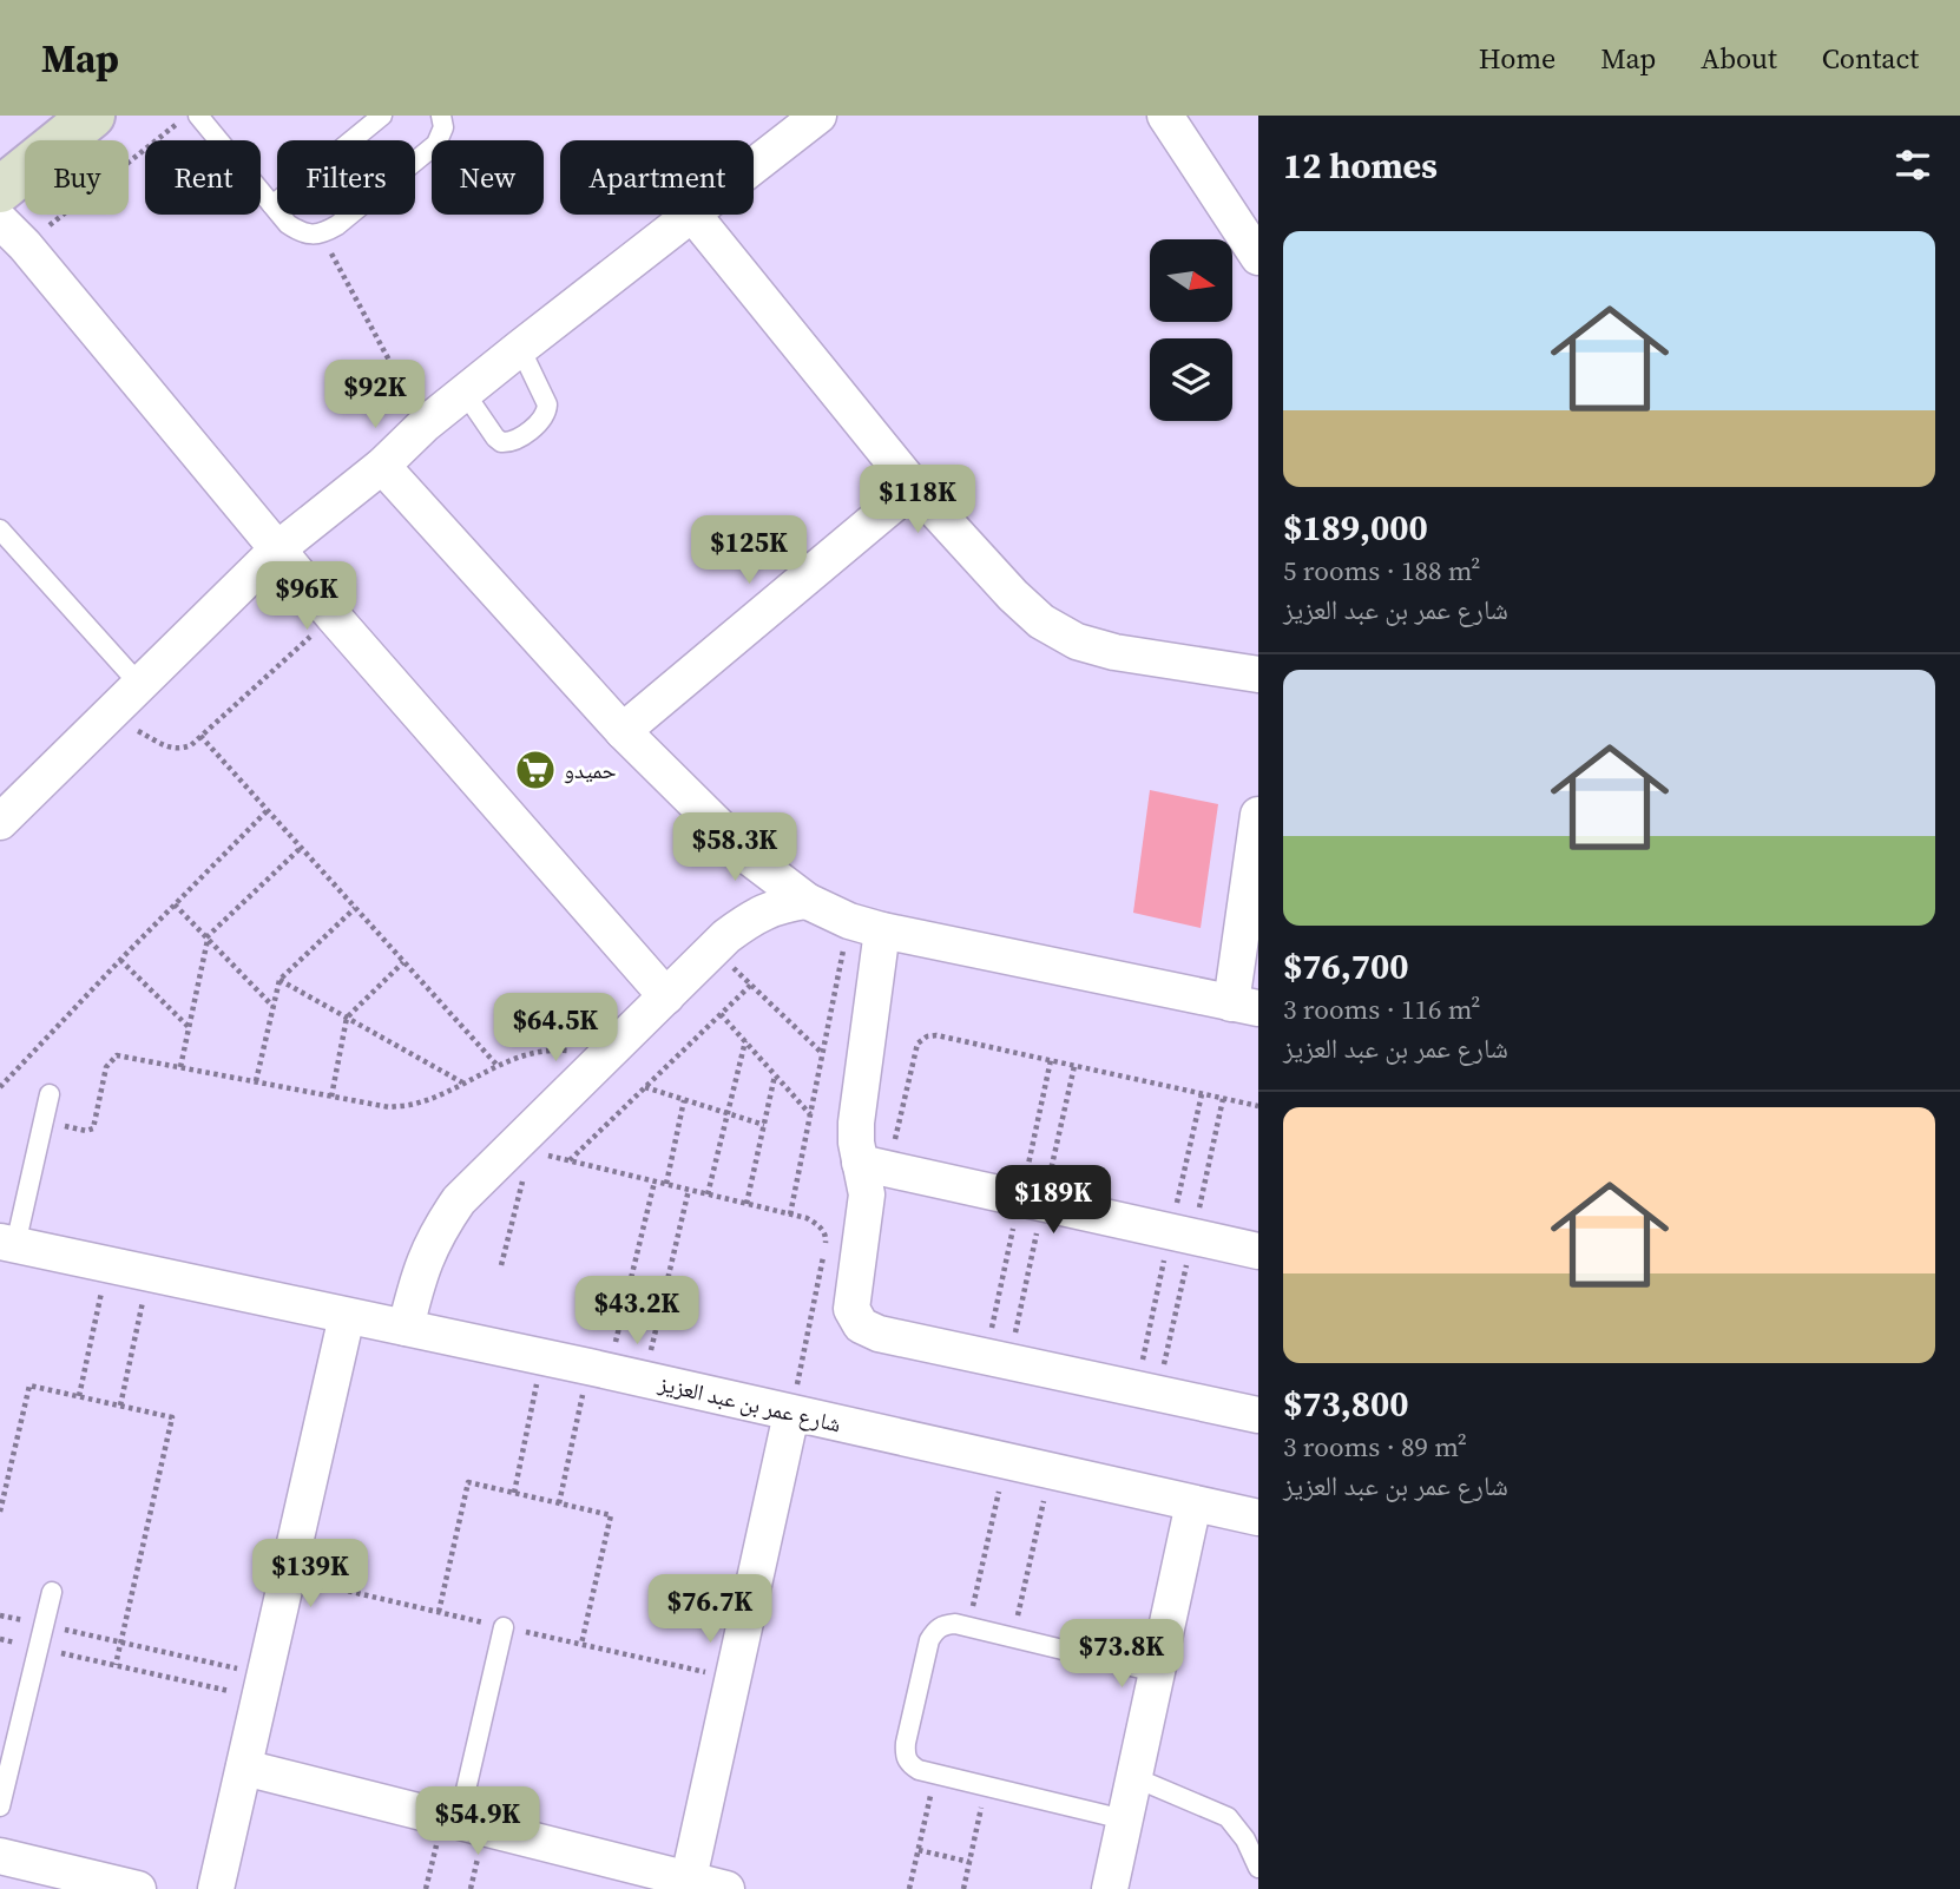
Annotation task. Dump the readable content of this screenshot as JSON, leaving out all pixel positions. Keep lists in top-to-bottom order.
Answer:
{
  "streets": {
    "street": ["شارع عمر بن عبد العزيز"]
  },
  "places": {
    "supermarket": ["حميدو"]
  },
  "north": "right",
  "page": {
    "header": "Map",
    "nav": [
      "Home",
      "Map",
      "About",
      "Contact"
    ],
    "heading": "12 homes",
    "chip": [
      "Buy",
      "Rent",
      "Filters",
      "New",
      "Apartment"
    ],
    "list": [
      {
        "name": "$189,000",
        "note": "5 rooms · 188 m² · شارع عمر بن عبد العزيز"
      },
      {
        "name": "$76,700",
        "note": "3 rooms · 116 m² · شارع عمر بن عبد العزيز"
      },
      {
        "name": "$73,800",
        "note": "3 rooms · 89 m² · شارع عمر بن عبد العزيز"
      }
    ],
    "price": [
      "$92K",
      "$118K",
      "$125K",
      "$96K",
      "$58.3K",
      "$64.5K",
      "$189K",
      "$43.2K",
      "$139K",
      "$76.7K",
      "$73.8K",
      "$54.9K"
    ]
  }
}
